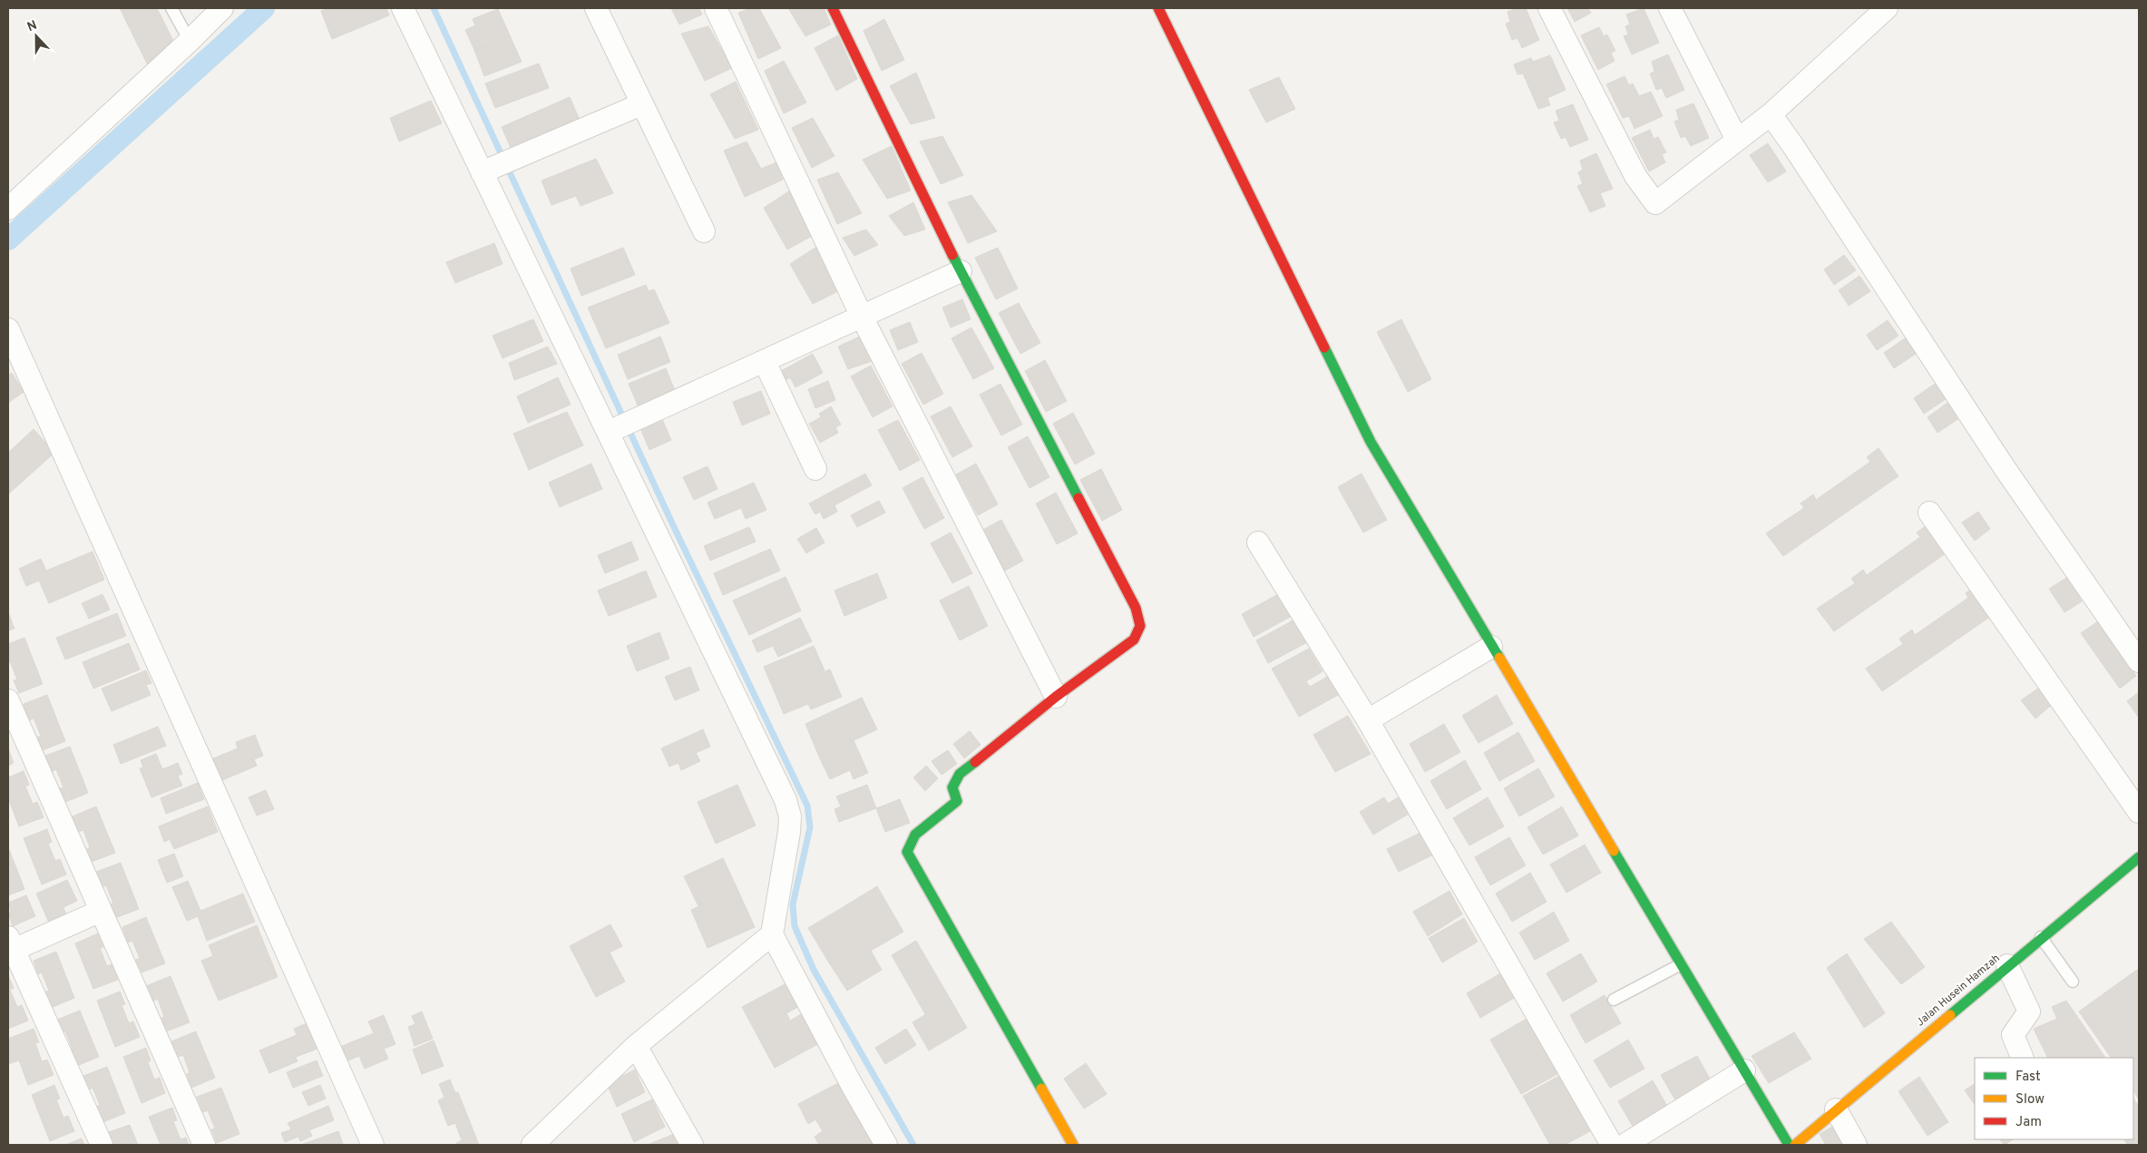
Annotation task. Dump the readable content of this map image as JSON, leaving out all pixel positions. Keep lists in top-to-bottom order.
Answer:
{
  "streets": {
    "street": ["Jalan Husein Hamzah"]
  },
  "legend": ["Fast", "Slow", "Jam"],
  "north": "top"
}
